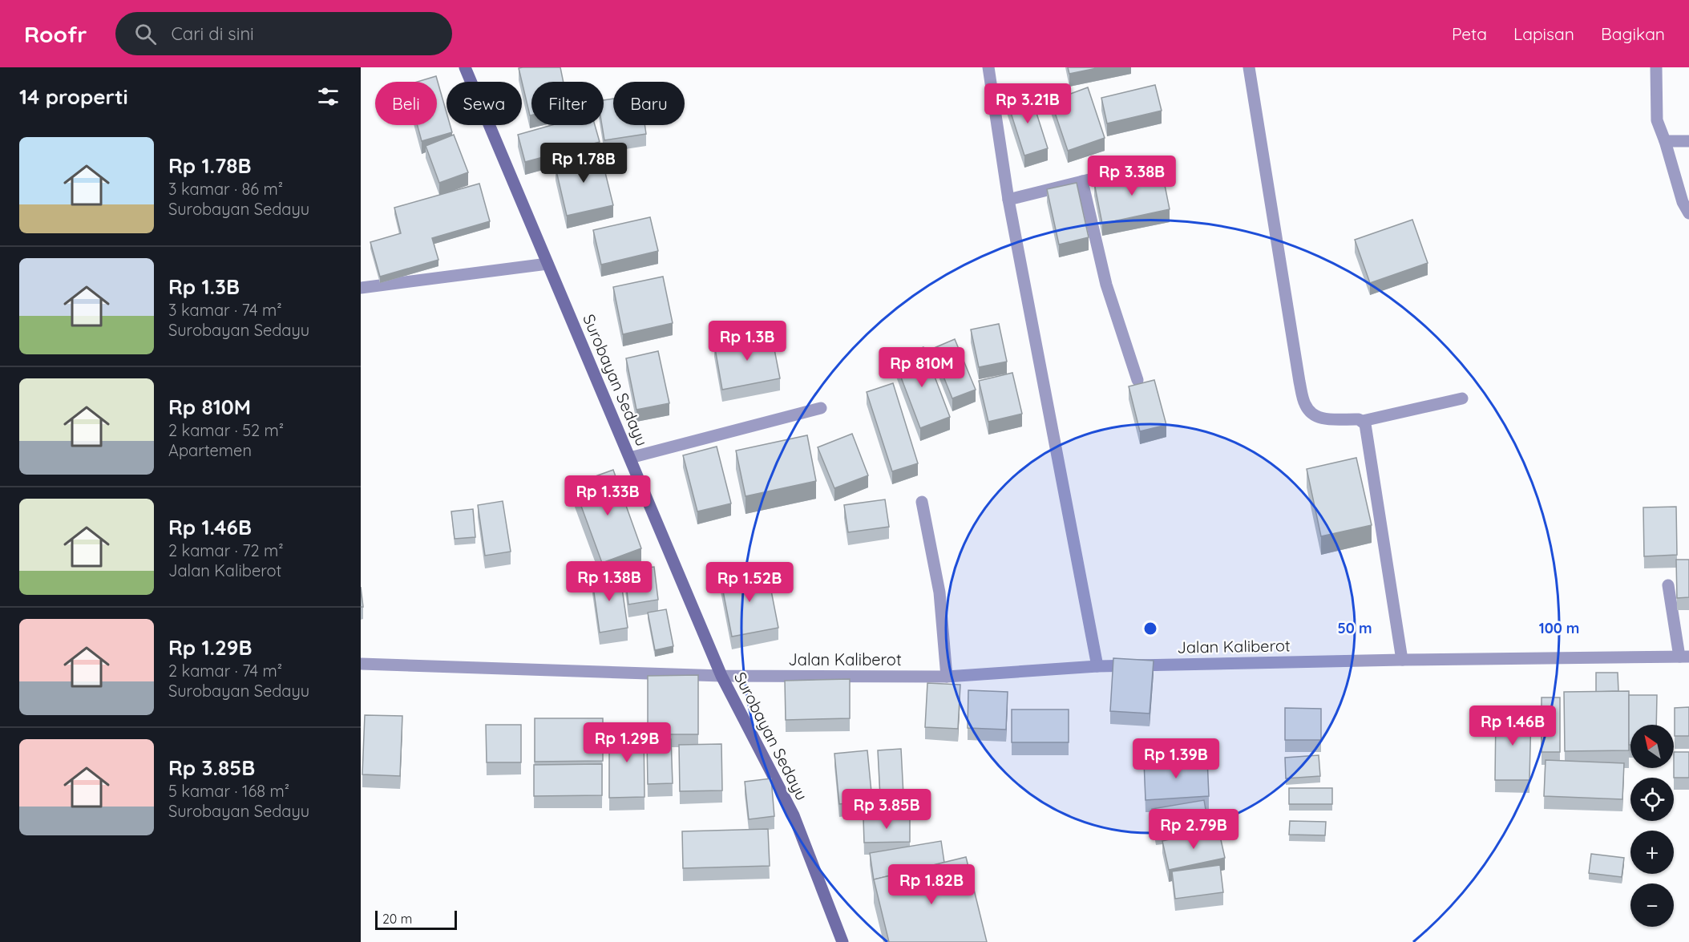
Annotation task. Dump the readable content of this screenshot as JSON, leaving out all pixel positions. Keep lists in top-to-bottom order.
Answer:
{
  "streets": {
    "main road": ["Surobayan Sedayu"],
    "street": ["Jalan Kaliberot"]
  },
  "crossings": [
    ["Surobayan Sedayu", "Jalan Kaliberot"]
  ],
  "scale_bar": "20 m",
  "north": "top left",
  "page": {
    "header": "Roofr",
    "search": "Cari di sini",
    "nav": ["Peta", "Lapisan", "Bagikan"],
    "heading": "14 properti",
    "chip": [
      "Beli",
      "Sewa",
      "Filter",
      "Baru"
    ],
    "price": [
      "Rp 3.21B",
      "Rp 1.78B",
      "Rp 3.38B",
      "Rp 1.3B",
      "Rp 810M",
      "Rp 1.33B",
      "Rp 1.38B",
      "Rp 1.52B",
      "Rp 1.46B",
      "Rp 1.29B",
      "Rp 1.39B",
      "Rp 3.85B",
      "Rp 2.79B",
      "Rp 1.82B"
    ],
    "list": [
      {
        "name": "Rp 1.78B",
        "note": "3 kamar · 86 m² · Surobayan Sedayu"
      },
      {
        "name": "Rp 1.3B",
        "note": "3 kamar · 74 m² · Surobayan Sedayu"
      },
      {
        "name": "Rp 810M",
        "note": "2 kamar · 52 m² · Apartemen"
      },
      {
        "name": "Rp 1.46B",
        "note": "2 kamar · 72 m² · Jalan Kaliberot"
      },
      {
        "name": "Rp 1.29B",
        "note": "2 kamar · 74 m² · Surobayan Sedayu"
      },
      {
        "name": "Rp 3.85B",
        "note": "5 kamar · 168 m² · Surobayan Sedayu"
      }
    ],
    "map_buttons": ["+", "−"],
    "scale": "20 m"
  },
  "rings": ["50 m", "100 m"]
}
